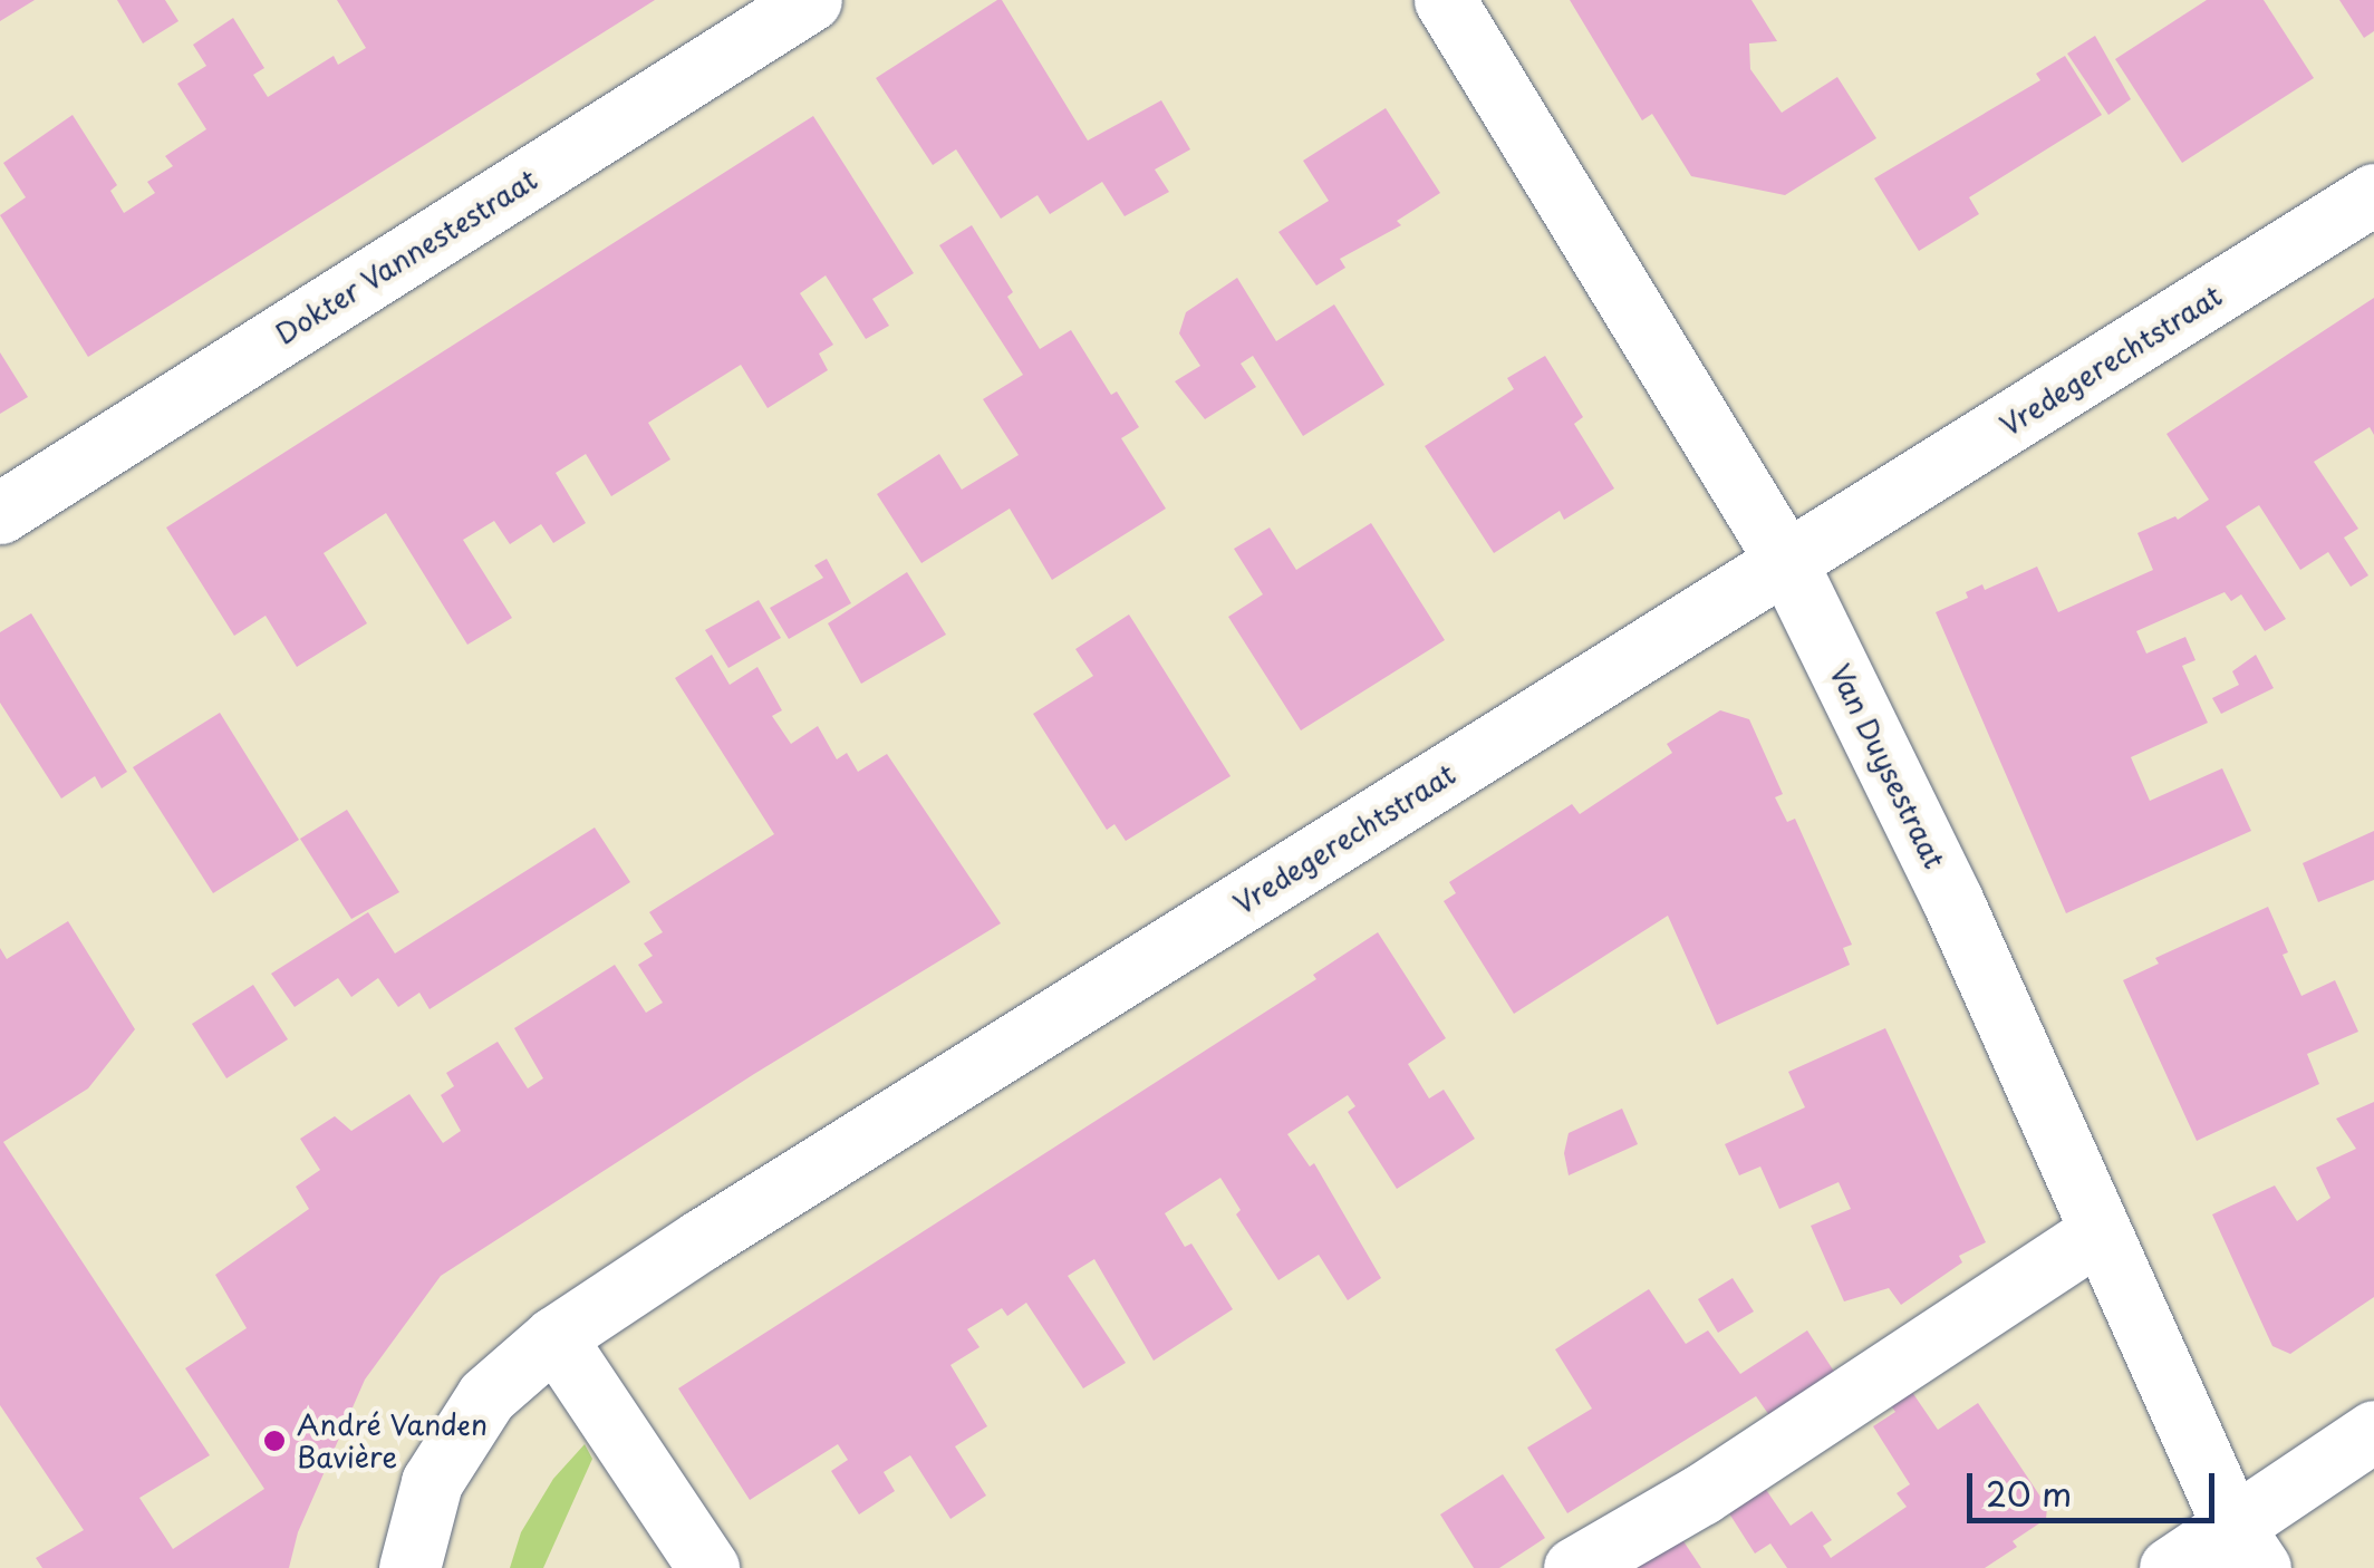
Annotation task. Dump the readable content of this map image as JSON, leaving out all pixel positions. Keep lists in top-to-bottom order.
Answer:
{
  "streets": {
    "street": ["Dokter Vannestestraat", "Vredegerechtstraat", "Van Duysestraat"]
  },
  "crossings": [
    ["Vredegerechtstraat", "Van Duysestraat"]
  ],
  "places": ["André Vanden Bavière"],
  "scale_bar": "20 m"
}
